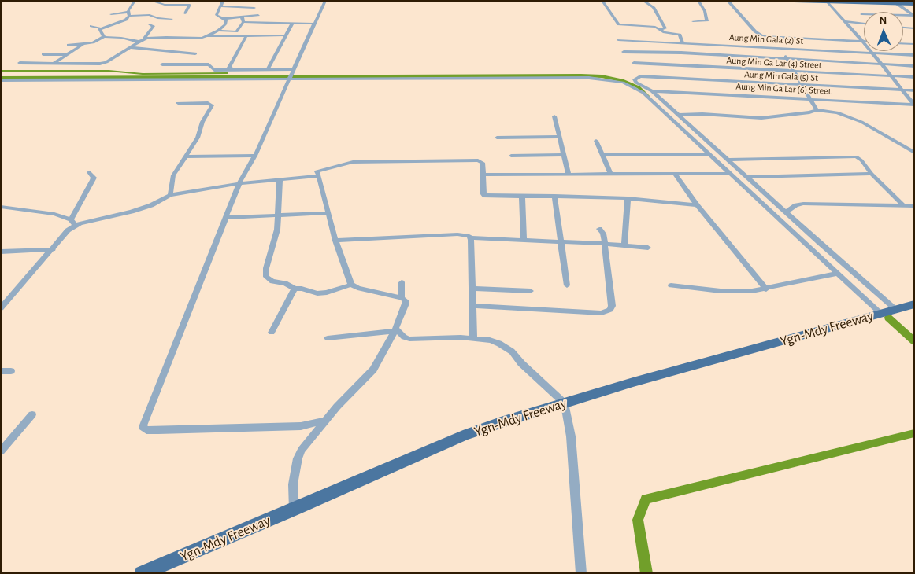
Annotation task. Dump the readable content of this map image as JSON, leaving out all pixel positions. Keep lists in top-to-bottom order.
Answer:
{
  "streets": {
    "main road": ["Ygn-Mdy Freeway"],
    "street": [
      "Aung Min Gala (2) St",
      "Aung Min Ga Lar (4) Street",
      "Aung Min Gala (5) St",
      "Aung Min Ga Lar (6) Street"
    ]
  },
  "crossings": [
    ["Aung Min Gala (5) St", "Aung Min Ga Lar (6) Street"]
  ],
  "north": "top"
}
